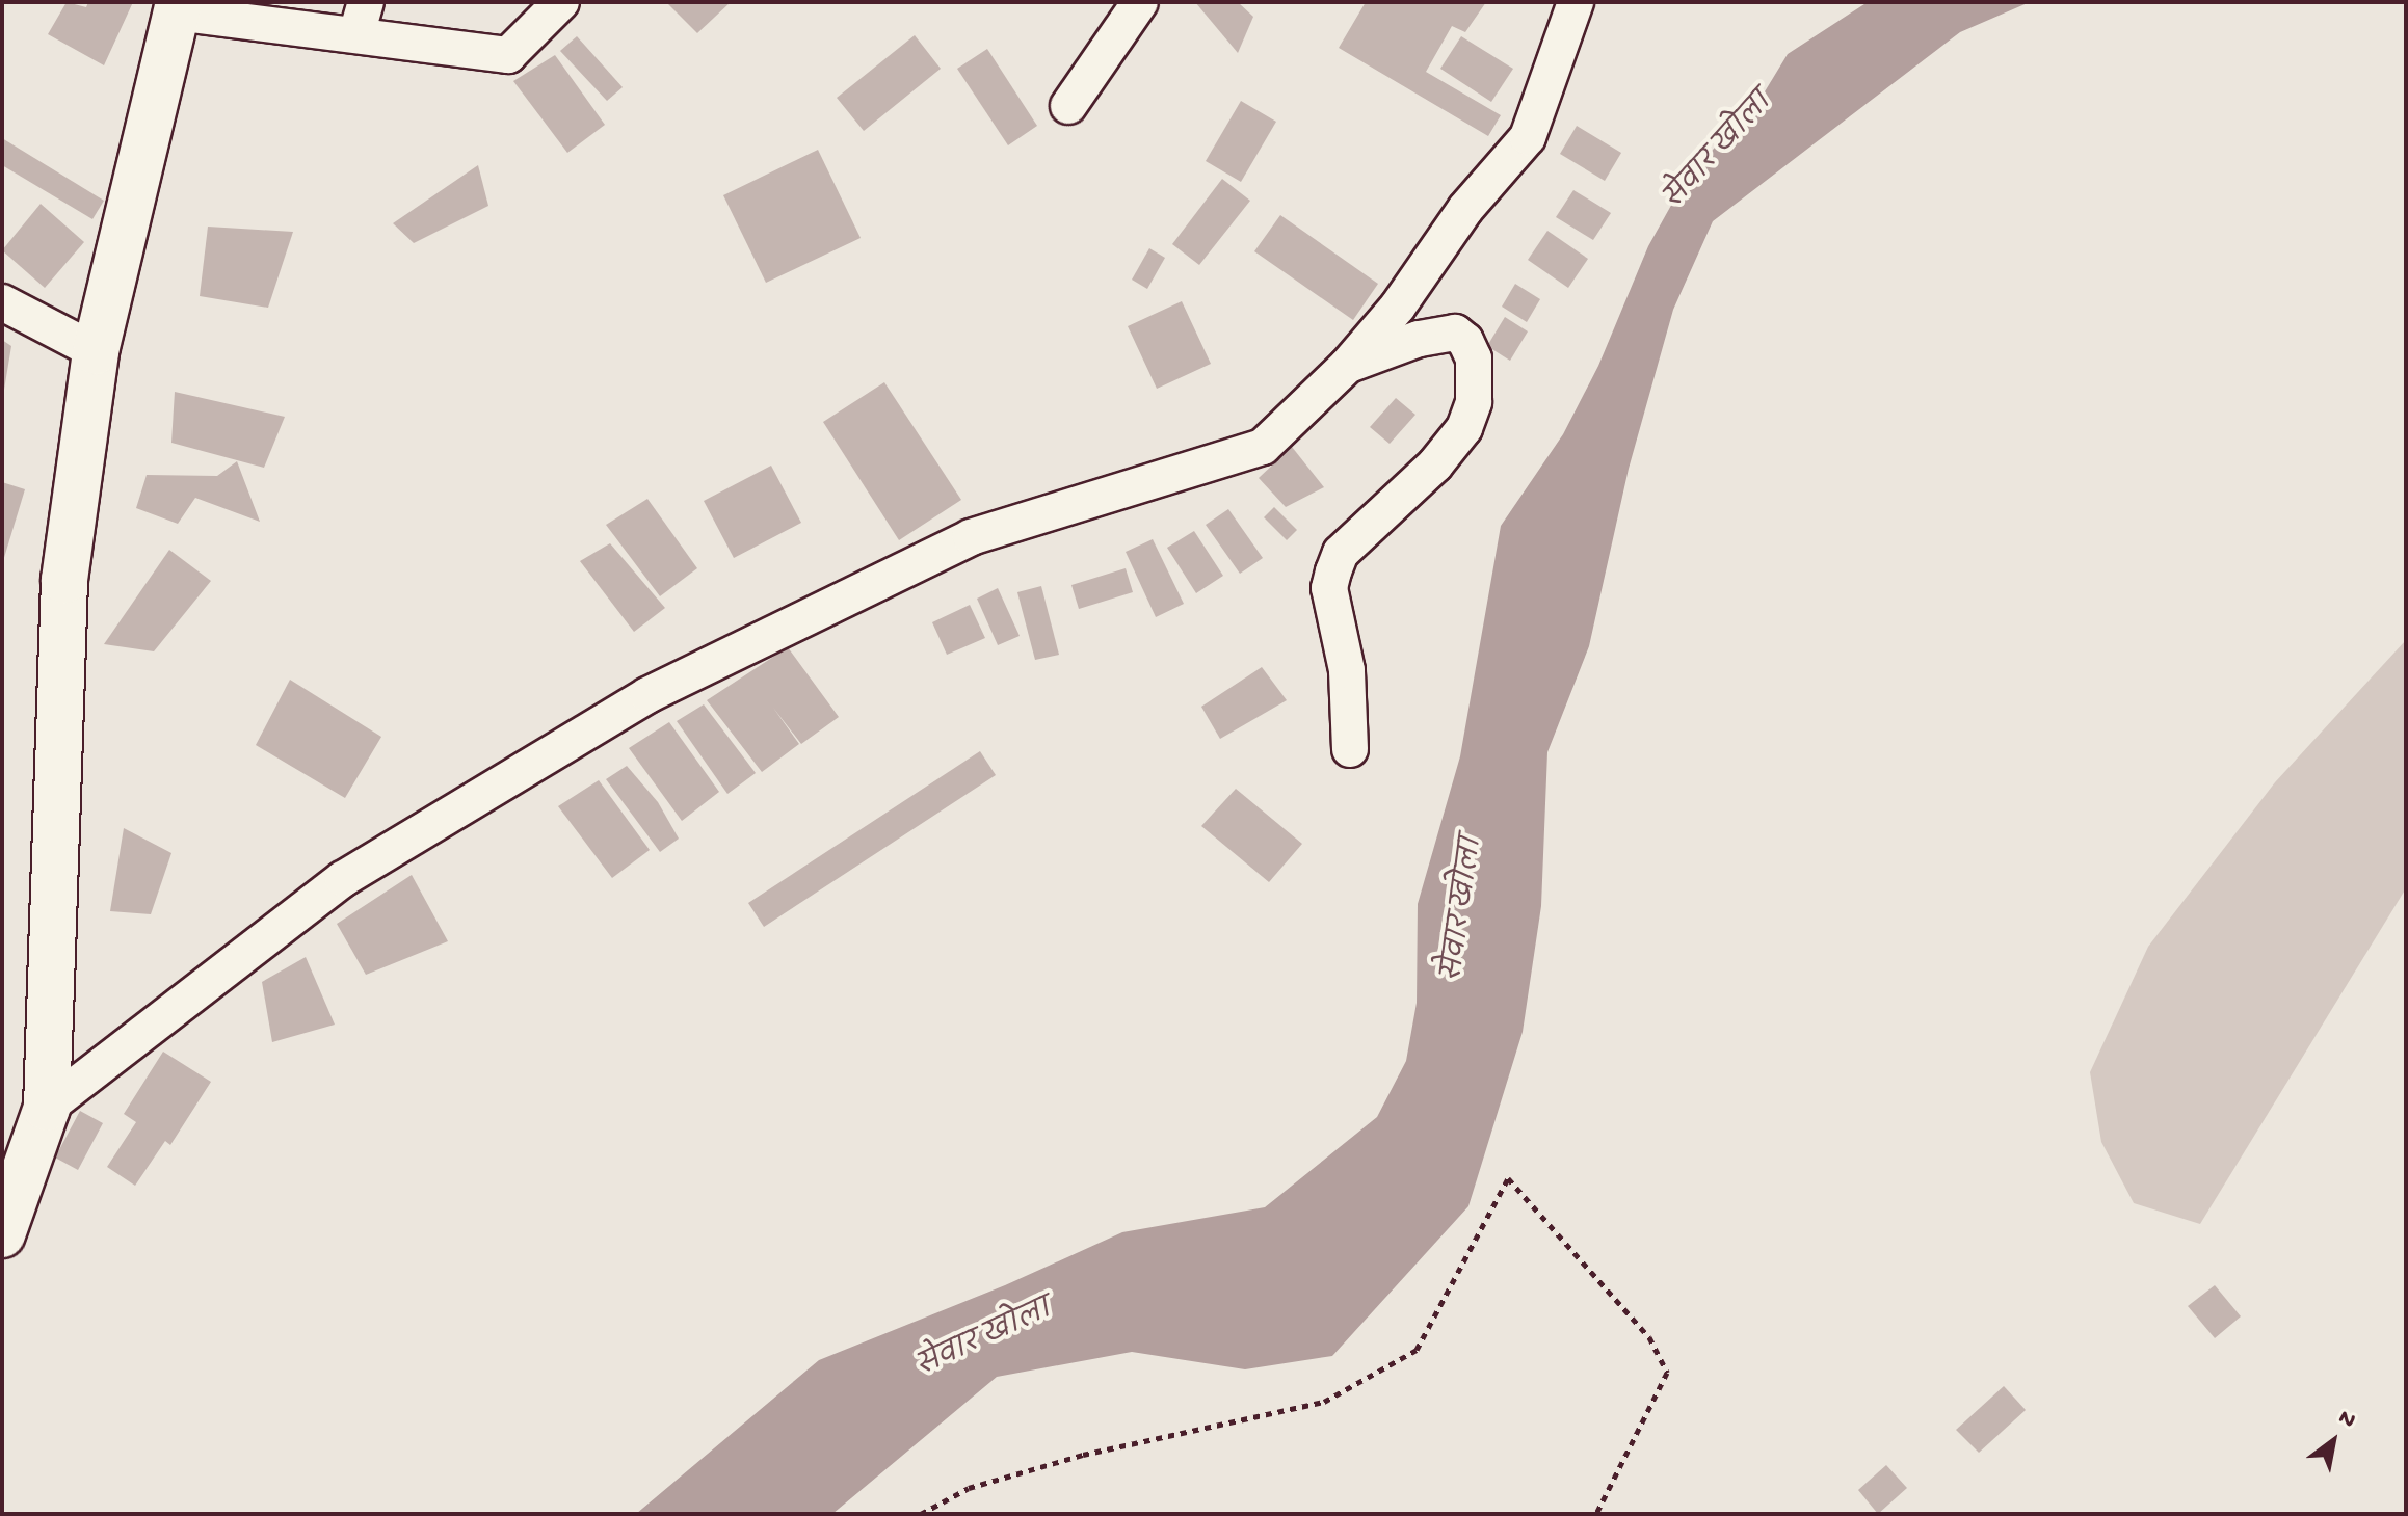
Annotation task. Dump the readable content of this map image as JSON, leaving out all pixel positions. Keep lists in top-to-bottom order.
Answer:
{
  "water": ["सेवार खोला"],
  "north": "top right"
}
